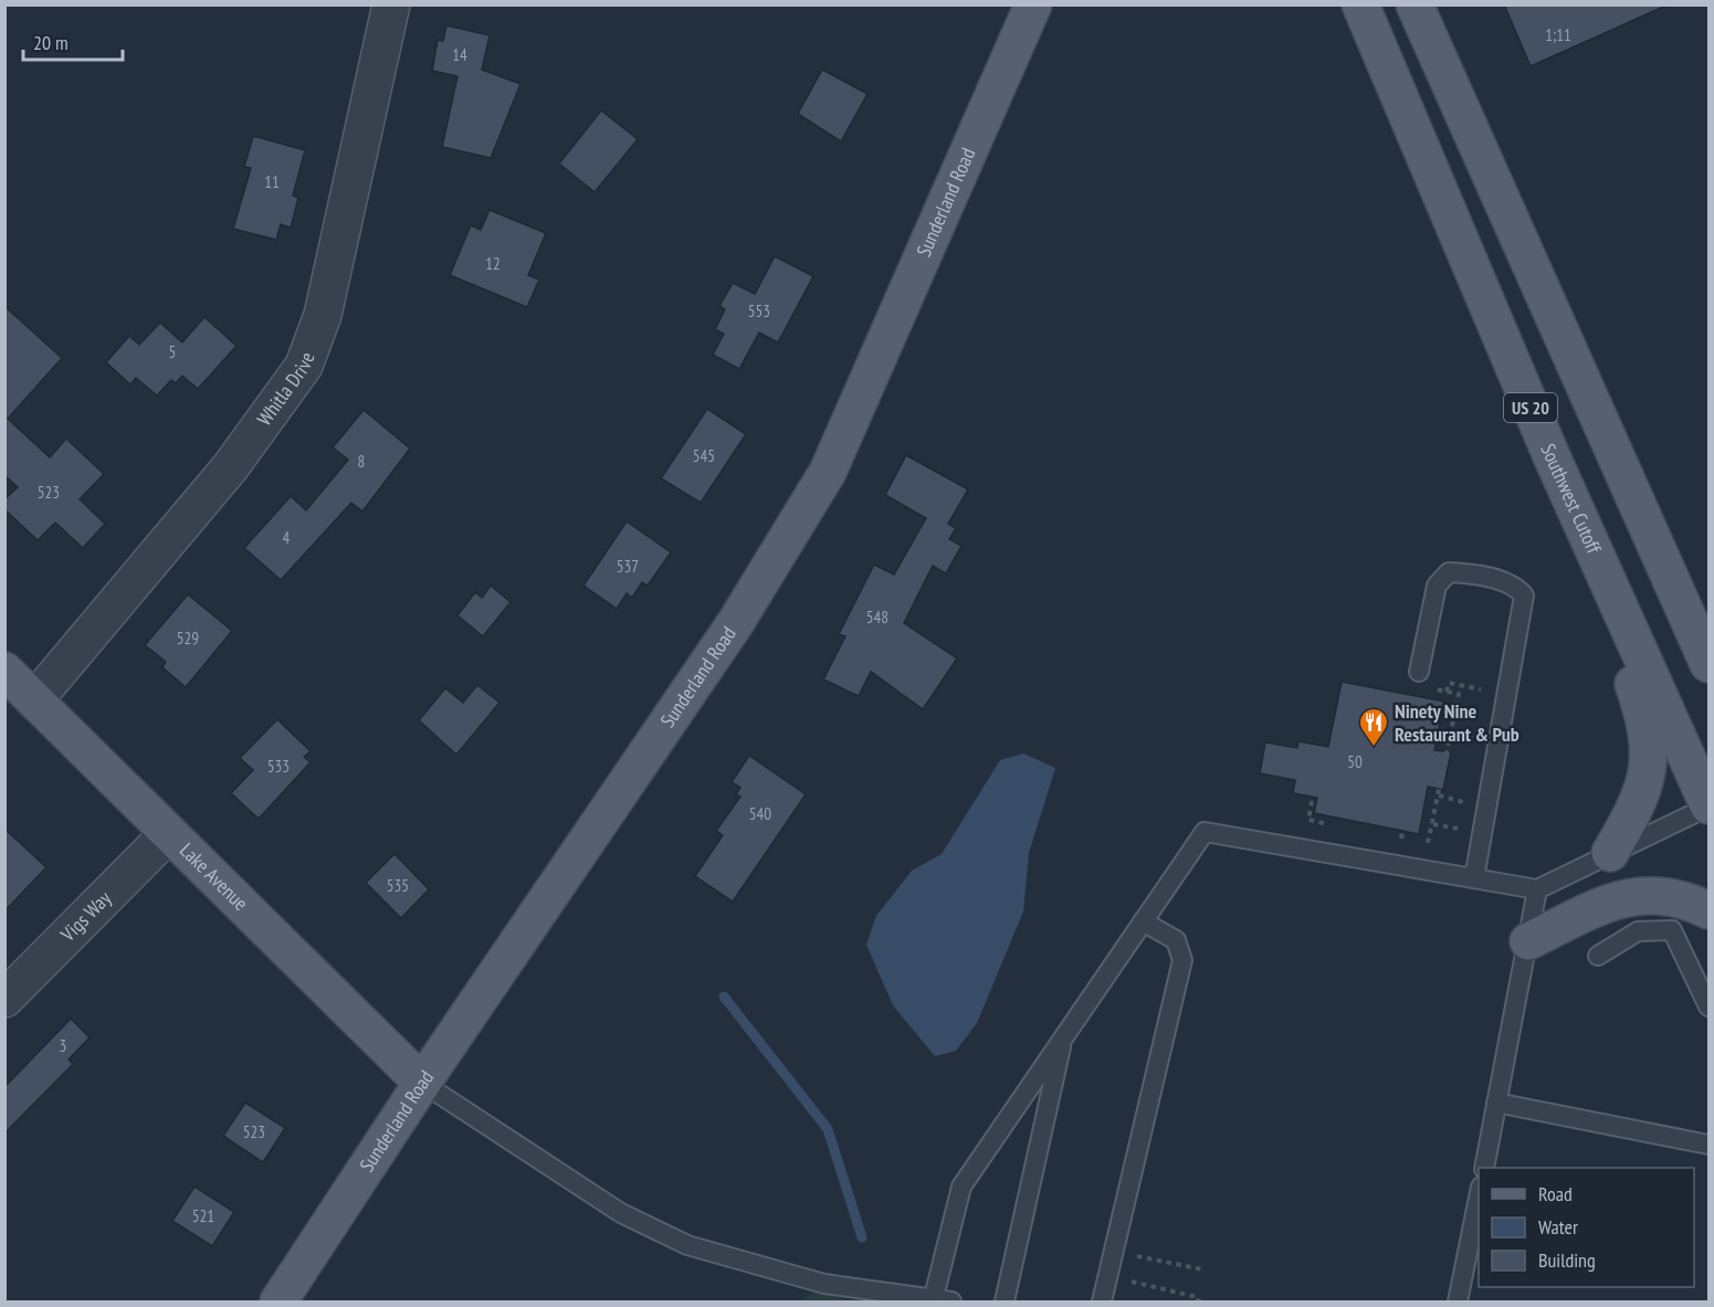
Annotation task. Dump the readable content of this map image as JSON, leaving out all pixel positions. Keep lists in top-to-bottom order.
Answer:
{
  "streets": {
    "main road": [
      "Sunderland Road",
      "US 20",
      "Southwest Cutoff",
      "Lake Avenue"
    ],
    "street": ["Whitla Drive", "Vigs Way"]
  },
  "crossings": [
    ["Sunderland Road", "Lake Avenue"],
    ["Whitla Drive", "Lake Avenue"],
    ["Lake Avenue", "Vigs Way"]
  ],
  "places": {
    "restaurant": ["Ninety Nine Restaurant & Pub"]
  },
  "house_numbers": [
    "1;11",
    "14",
    "11",
    "12",
    "553",
    "5",
    "545",
    "8",
    "523",
    "4",
    "537",
    "548",
    "529",
    "50",
    "533",
    "540",
    "535",
    "3",
    "523",
    "521"
  ],
  "legend": ["Road", "Water", "Building"],
  "scale_bar": "20 m"
}
